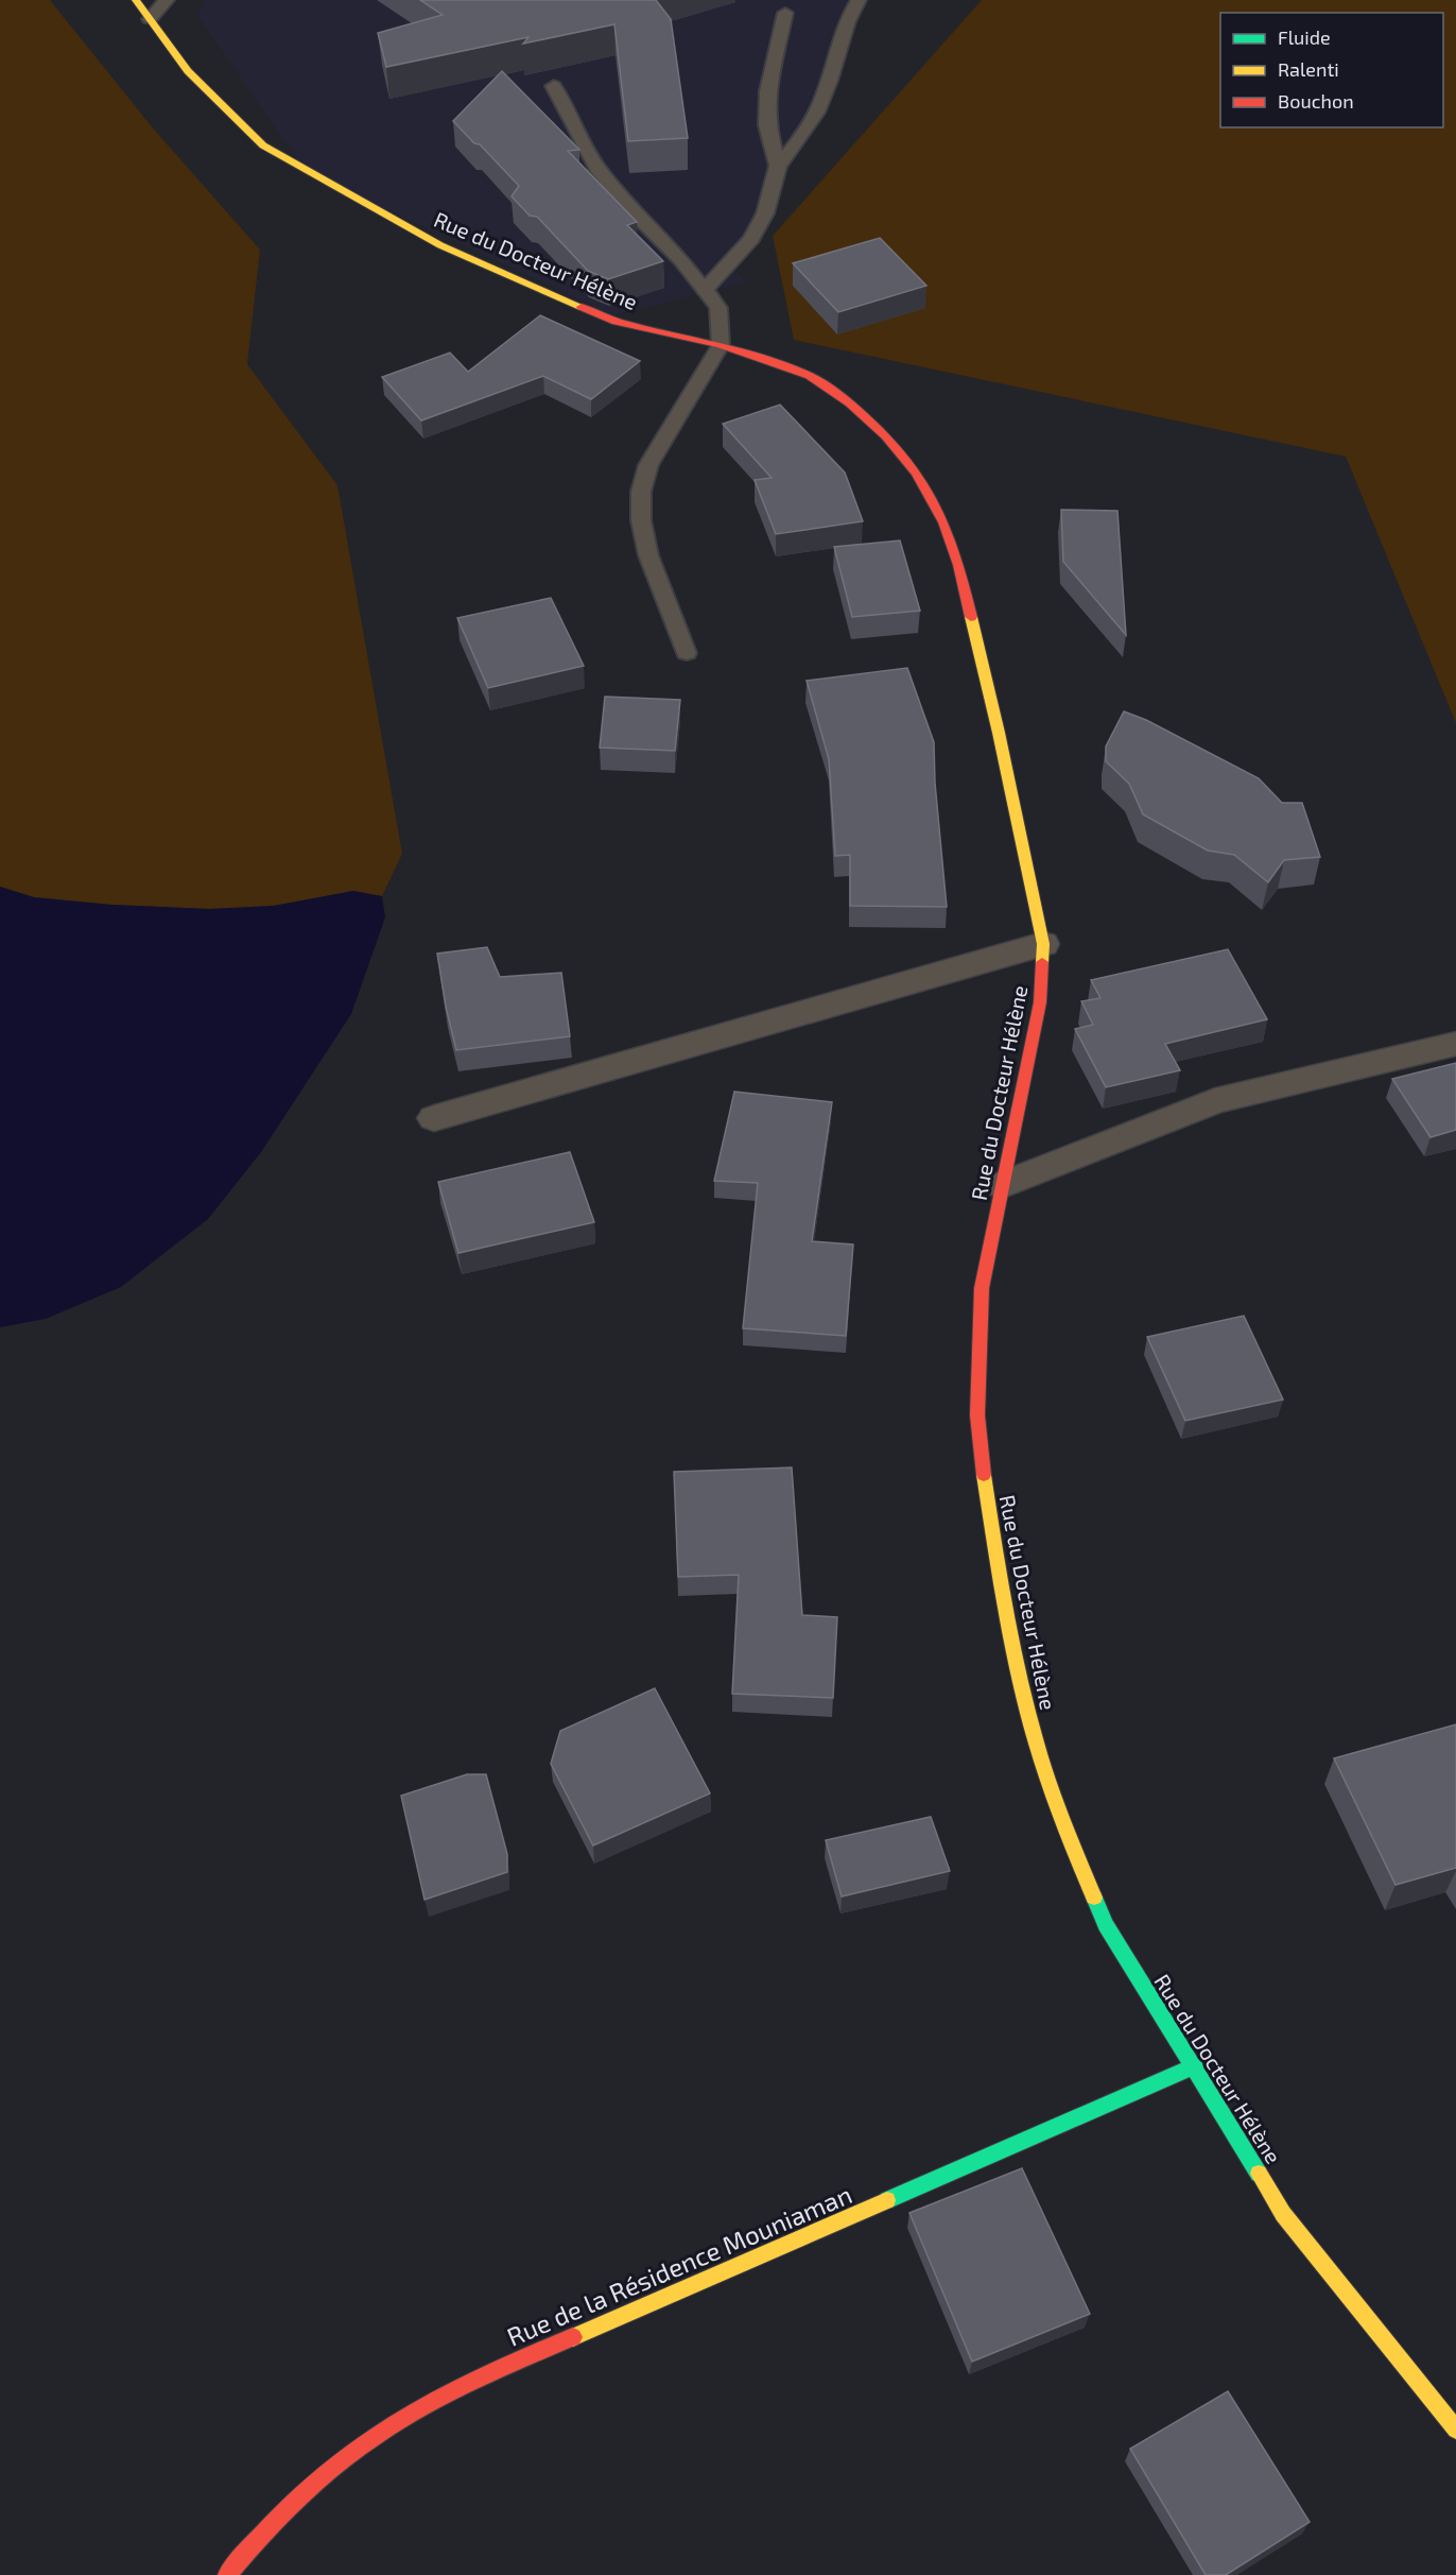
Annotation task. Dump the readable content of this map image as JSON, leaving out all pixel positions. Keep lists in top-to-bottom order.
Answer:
{
  "streets": {
    "street": ["Rue du Docteur Hélène", "Rue de la Résidence Mouniaman"]
  },
  "crossings": [
    ["Rue du Docteur Hélène", "Rue de la Résidence Mouniaman"]
  ],
  "legend": ["Fluide", "Ralenti", "Bouchon"]
}
